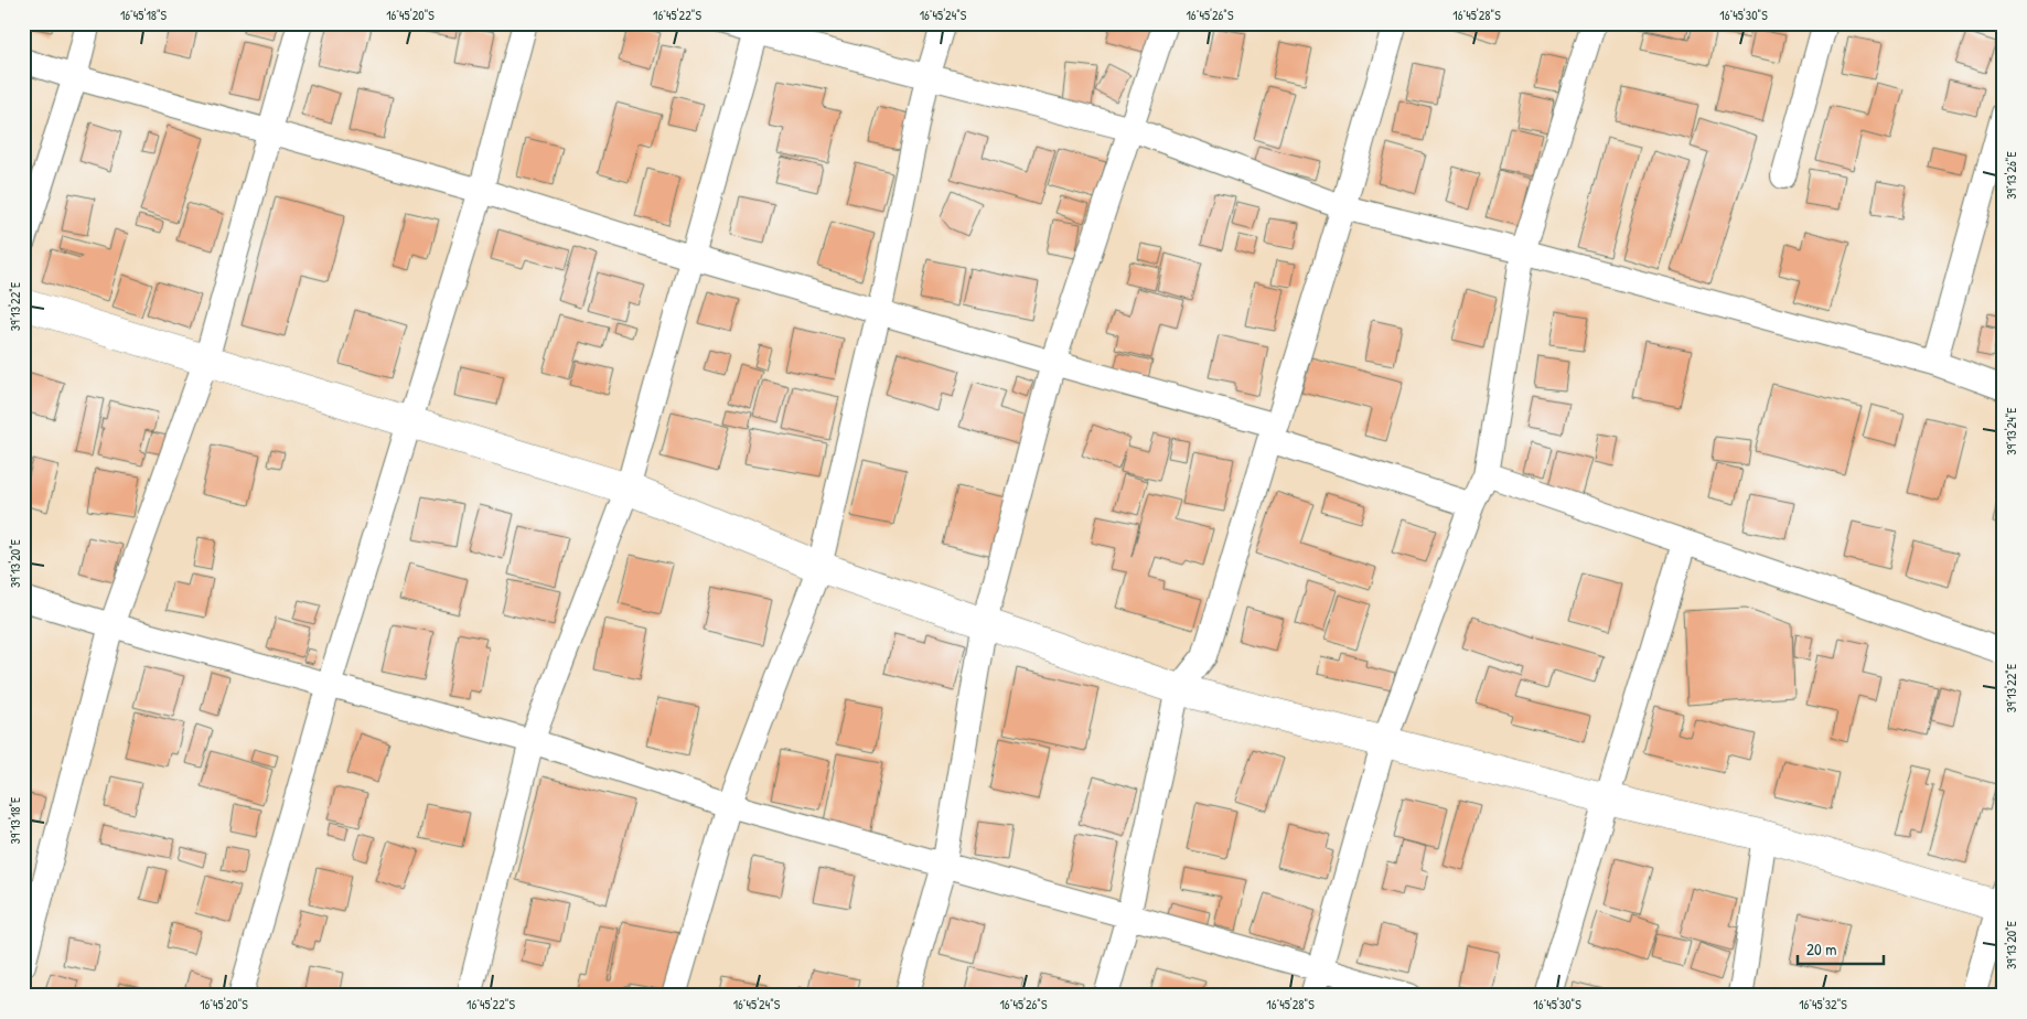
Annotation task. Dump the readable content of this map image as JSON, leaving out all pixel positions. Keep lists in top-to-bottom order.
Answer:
{
  "scale_bar": "20 m",
  "coordinates": [
    "16°45'18\"S",
    "16°45'20\"S",
    "16°45'22\"S",
    "16°45'24\"S",
    "16°45'26\"S",
    "16°45'28\"S",
    "16°45'30\"S",
    "39°13'26\"E",
    "39°13'22\"E",
    "39°13'24\"E",
    "39°13'20\"E",
    "39°13'18\"E",
    "16°45'32\"S"
  ]
}
